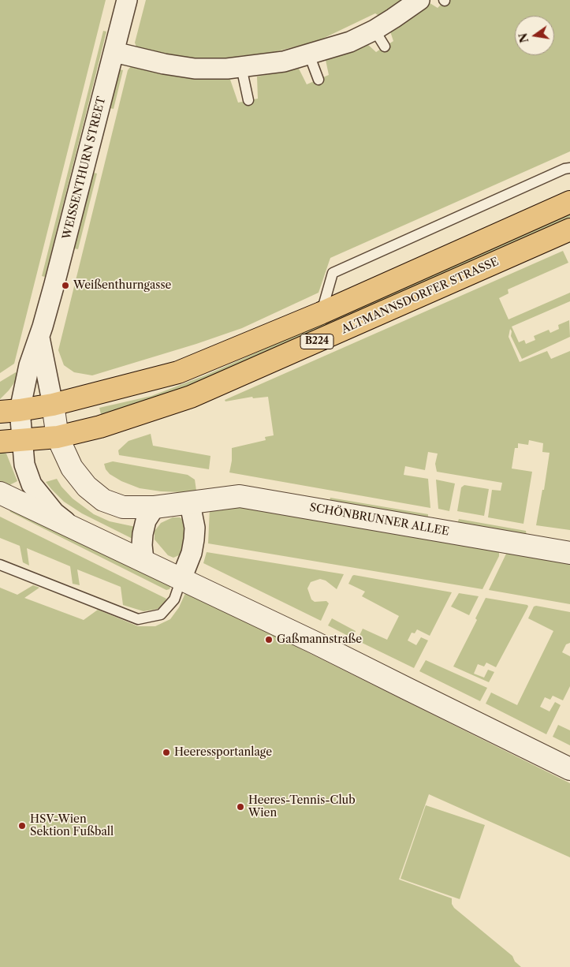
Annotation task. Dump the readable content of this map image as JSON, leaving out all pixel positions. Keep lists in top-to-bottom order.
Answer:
{
  "streets": {
    "main road": ["ALTMANNSDORFER STRASSE", "B224"],
    "street": ["WEISSENTHURN STREET", "SCHÖNBRUNNER ALLEE"]
  },
  "crossings": [
    ["WEISSENTHURN STREET", "ALTMANNSDORFER STRASSE"],
    ["WEISSENTHURN STREET", "B224"],
    ["WEISSENTHURN STREET", "SCHÖNBRUNNER ALLEE"],
    ["ALTMANNSDORFER STRASSE", "SCHÖNBRUNNER ALLEE"],
    ["B224", "SCHÖNBRUNNER ALLEE"]
  ],
  "places": [
    "Weißenthurngasse",
    "Gaßmannstraße",
    "Heeressportanlage",
    "Heeres-Tennis-Club Wien",
    "HSV-Wien Sektion Fußball"
  ],
  "north": "left"
}
